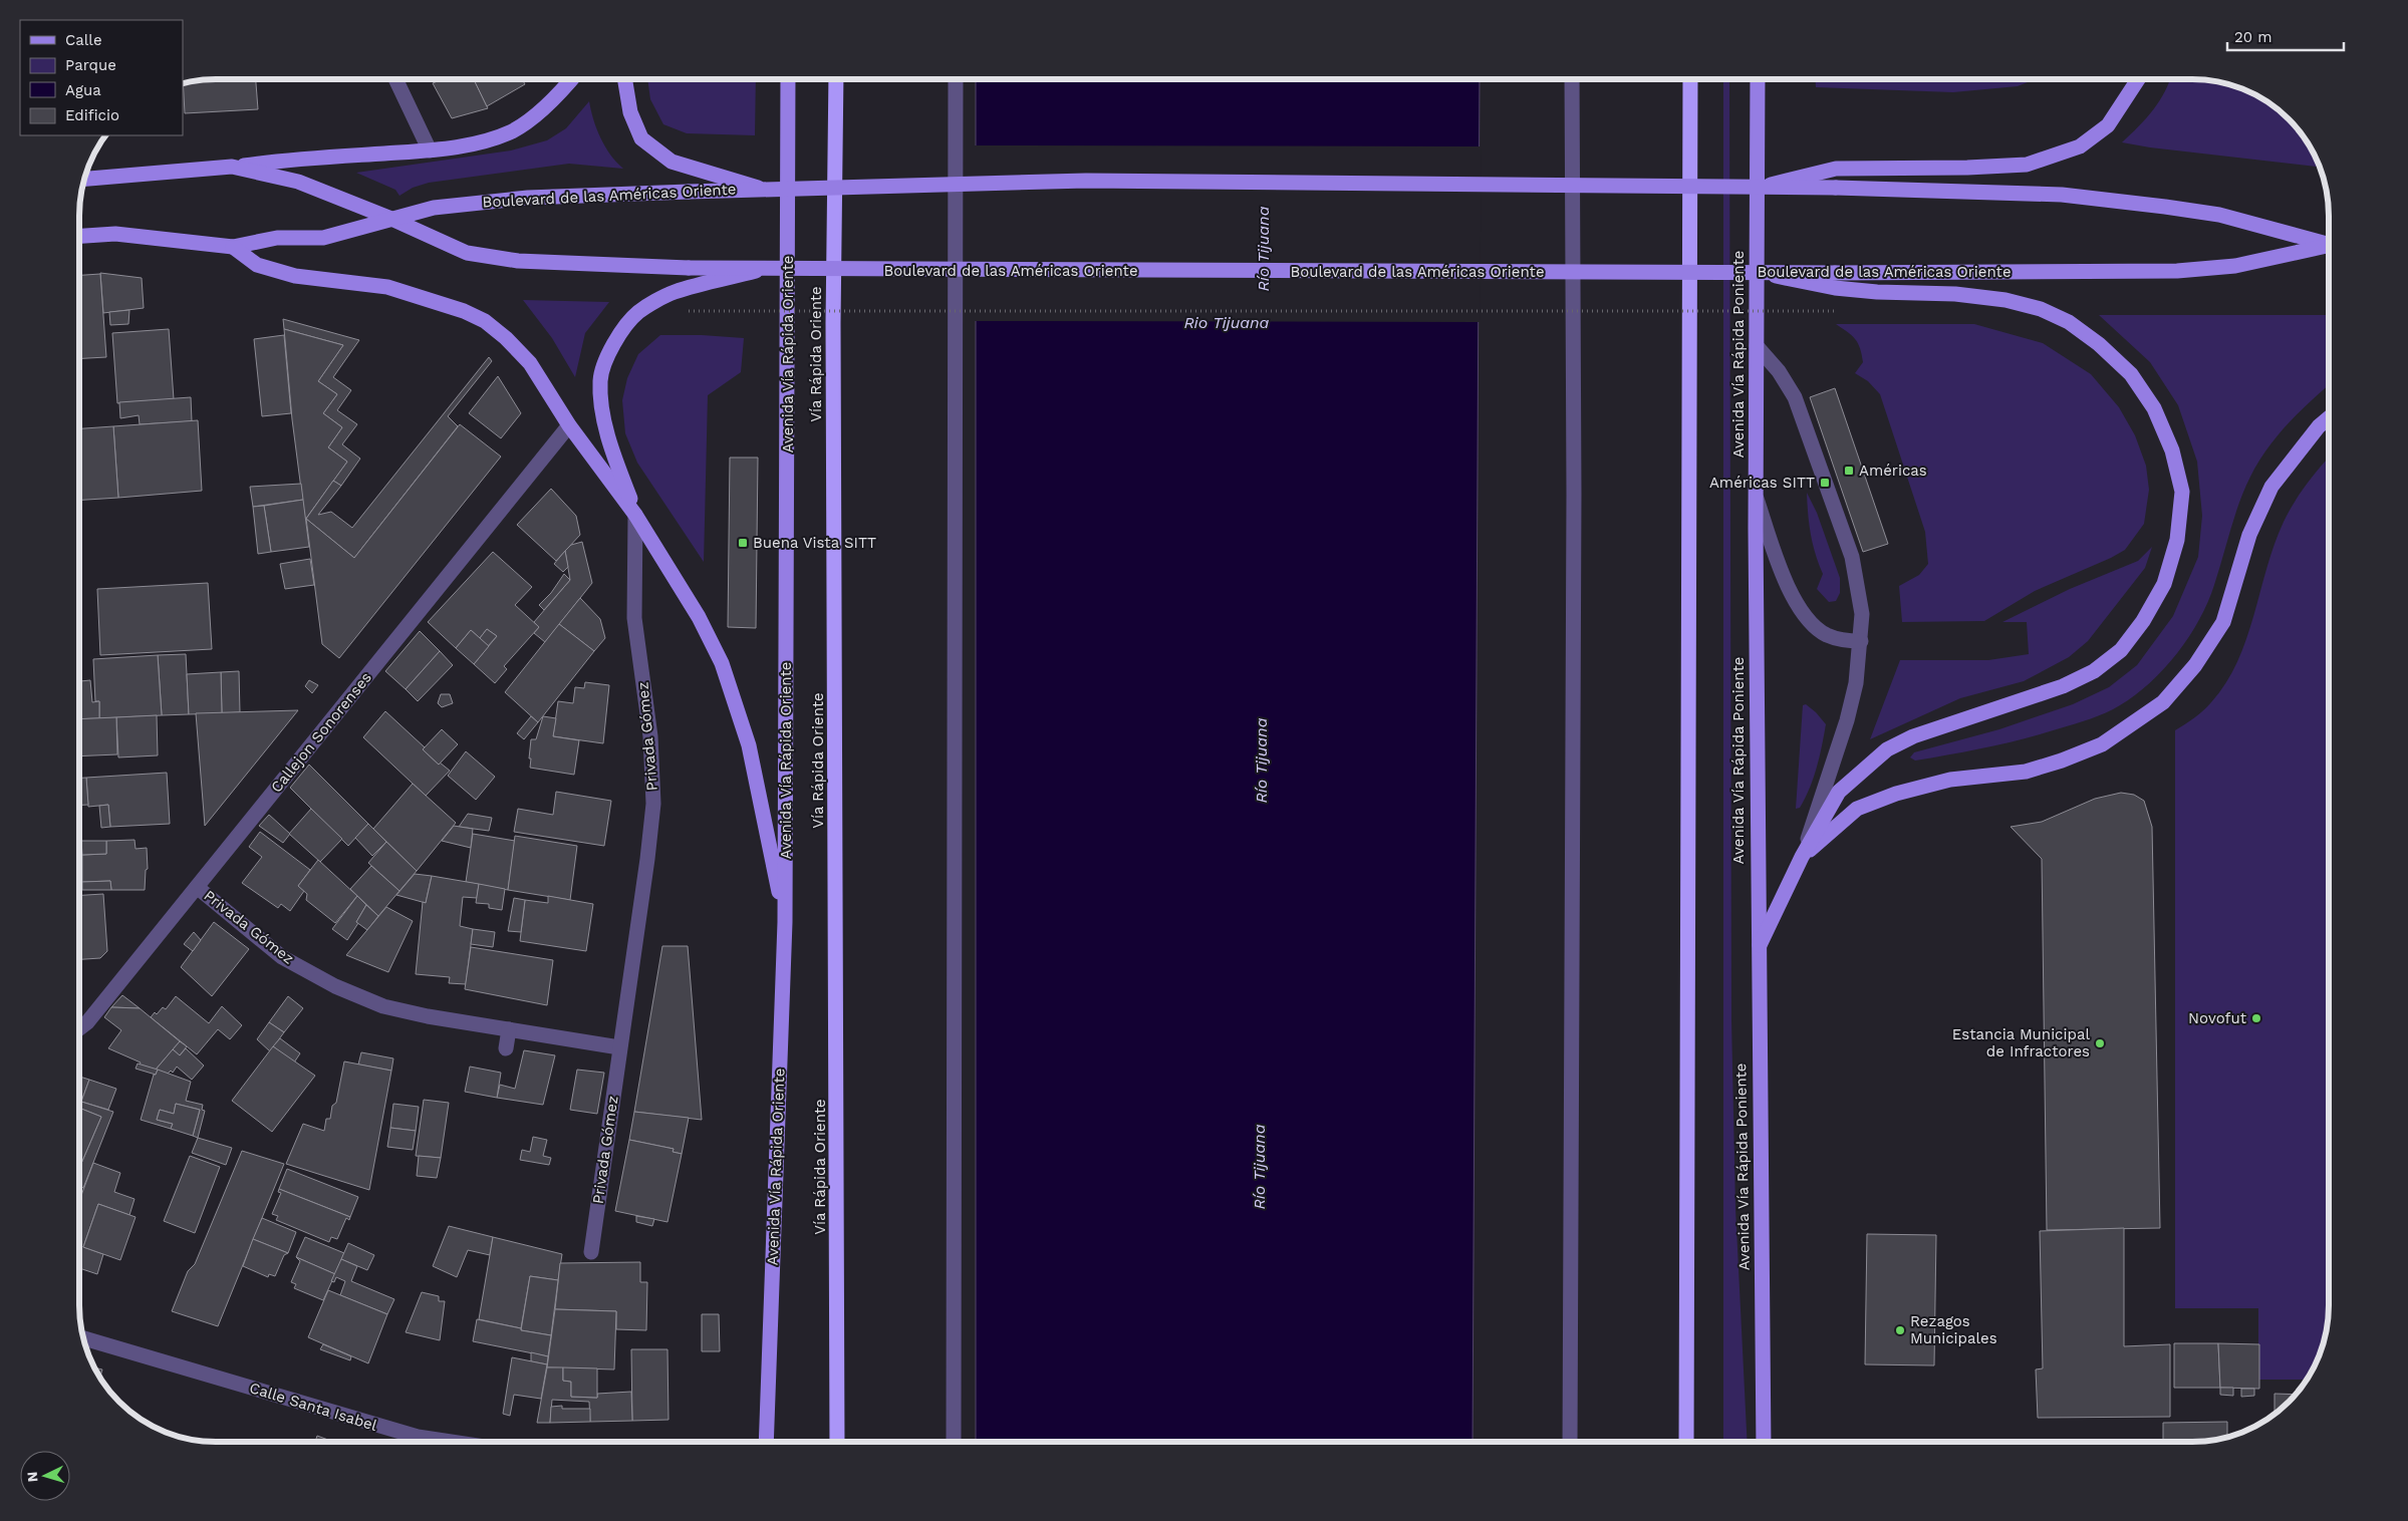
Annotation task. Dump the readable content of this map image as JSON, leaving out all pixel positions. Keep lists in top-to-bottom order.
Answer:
{
  "streets": {
    "highway": ["Vía Rápida Oriente"],
    "main road": ["Boulevard de las Américas Oriente", "Avenida Vía Rápida Oriente", "Avenida Vía Rápida Poniente"],
    "street": ["Callejon Sonorenses", "Privada Gómez", "Calle Santa Isabel"]
  },
  "crossings": [
    ["Callejon Sonorenses", "Privada Gómez"]
  ],
  "water": ["Río Tijuana", "Rio Tijuana"],
  "places": {
    "transit": ["Américas", "Américas SITT", "Buena Vista SITT"],
    "other": ["Novofut", "Estancia Municipal de Infractores", "Rezagos Municipales"]
  },
  "legend": [
    "Calle",
    "Parque",
    "Agua",
    "Edificio"
  ],
  "scale_bar": "20 m",
  "north": "left"
}
